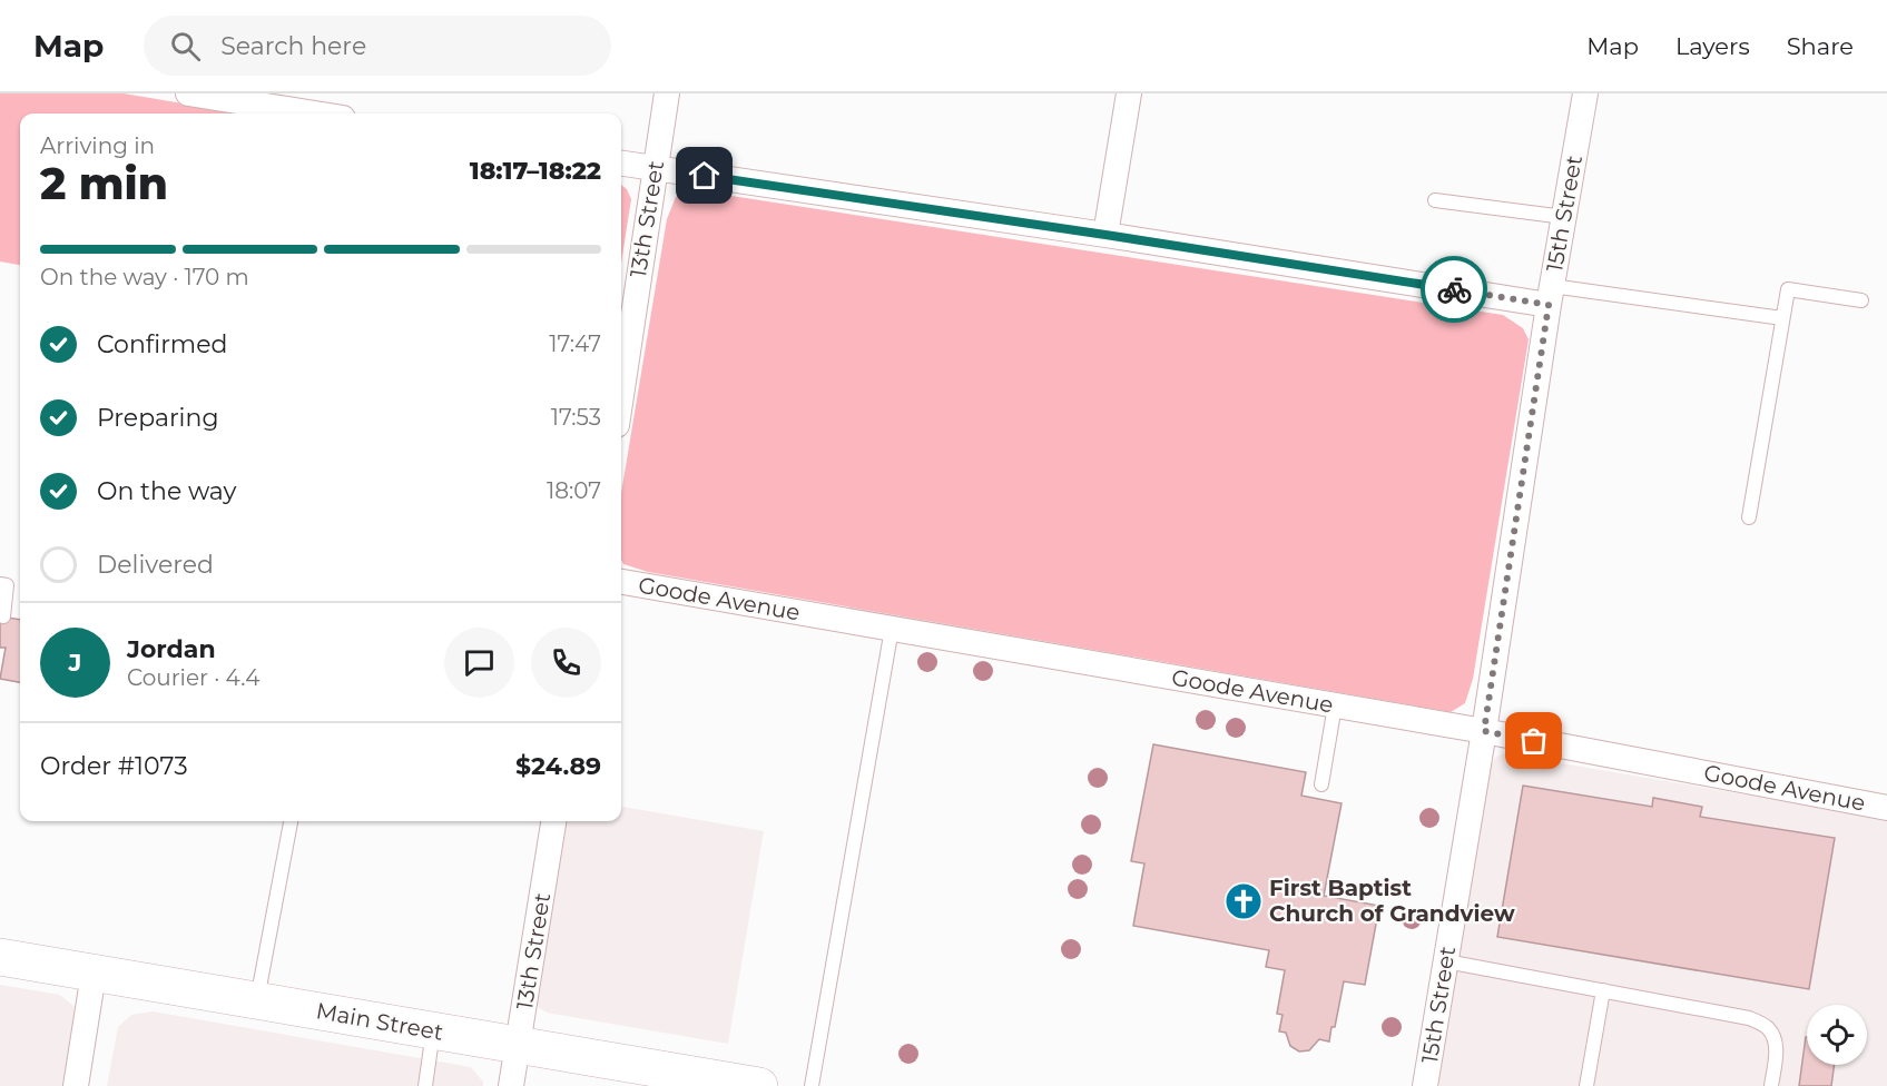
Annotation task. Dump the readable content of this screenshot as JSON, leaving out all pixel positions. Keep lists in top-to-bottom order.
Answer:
{
  "streets": {
    "main road": ["Main Street"],
    "street": ["15th Street", "13th Street", "Goode Avenue"]
  },
  "crossings": [
    ["15th Street", "Goode Avenue"],
    ["13th Street", "Main Street"]
  ],
  "places": {
    "church": ["First Baptist Church of Grandview"]
  },
  "page": {
    "header": "Map",
    "search": "Search here",
    "nav": ["Map", "Layers", "Share"],
    "heading": ["2 min", "Arriving in", "18:17–18:22"],
    "panel": [
      "Jordan",
      "Courier · 4.4",
      "Order #1073",
      "$24.89"
    ],
    "bar": "On the way · 170 m",
    "list": [
      ["Confirmed", "17:47"],
      ["Preparing", "17:53"],
      ["On the way", "18:07"],
      "Delivered"
    ],
    "round": "J"
  }
}
